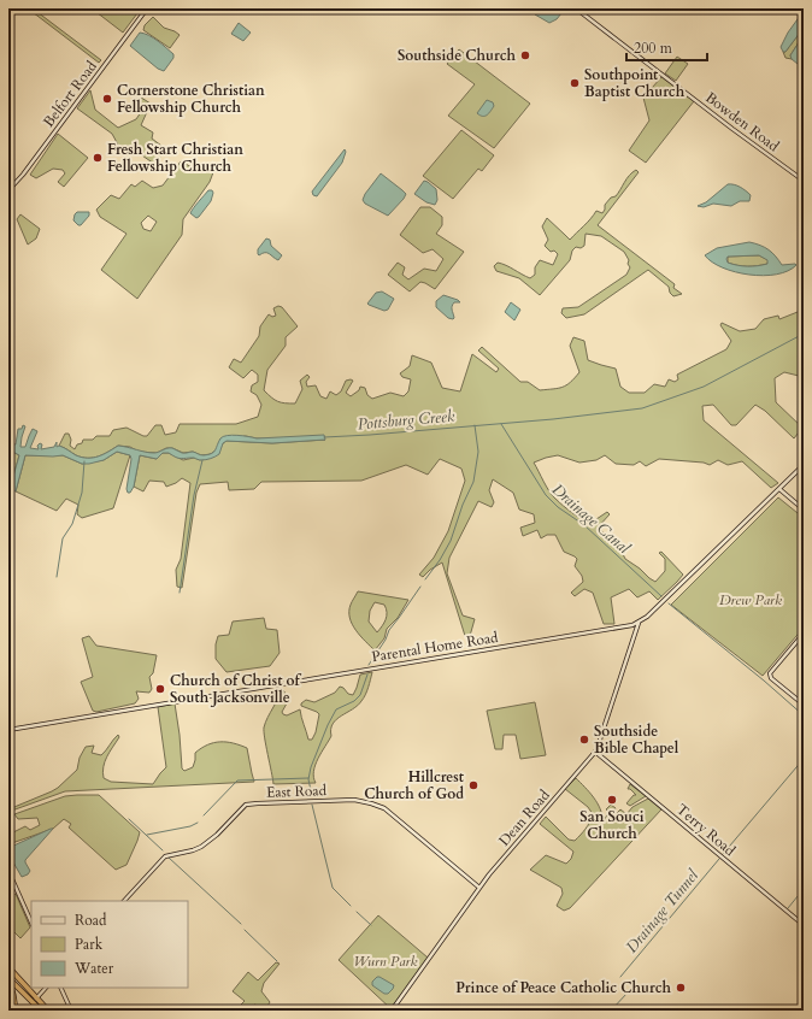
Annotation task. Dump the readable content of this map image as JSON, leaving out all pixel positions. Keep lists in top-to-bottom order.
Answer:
{
  "streets": {
    "street": [
      "Belfort Road",
      "Bowden Road",
      "Parental Home Road",
      "East Road",
      "Dean Road",
      "Terry Road"
    ]
  },
  "crossings": [
    ["Parental Home Road", "Dean Road"],
    ["East Road", "Dean Road"],
    ["Dean Road", "Terry Road"]
  ],
  "water": ["Pottsburg Creek", "Drainage Canal", "Drainage Tunnel"],
  "parks": ["Drew Park", "Wurn Park"],
  "places": [
    "Southside Church",
    "Southpoint Baptist Church",
    "Cornerstone Christian Fellowship Church",
    "Fresh Start Christian Fellowship Church",
    "Church of Christ of South Jacksonville",
    "Southside Bible Chapel",
    "Hillcrest Church of God",
    "San Souci Church",
    "Prince of Peace Catholic Church"
  ],
  "legend": ["Road", "Park", "Water"],
  "scale_bar": "200 m"
}
